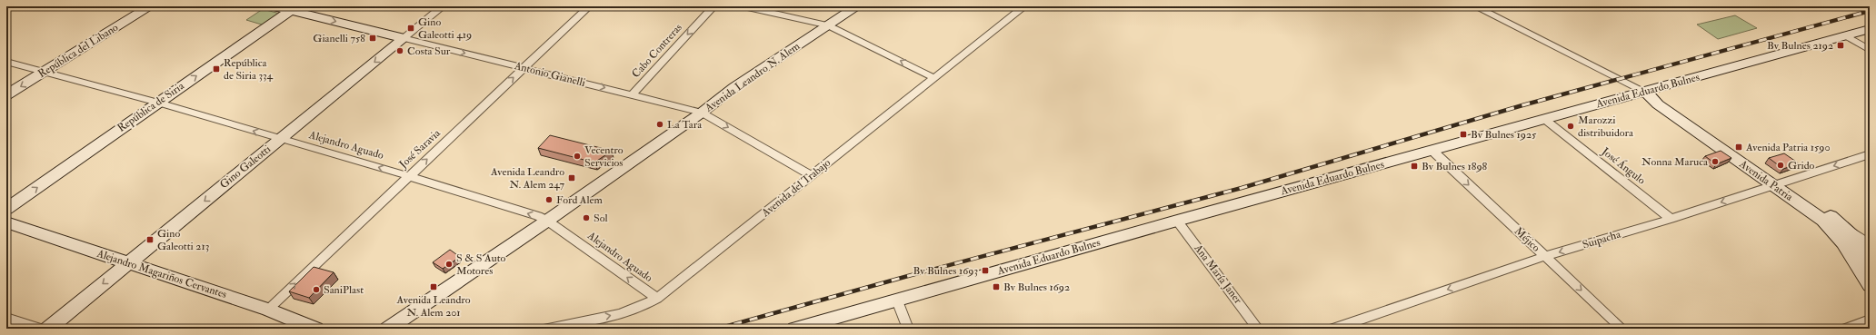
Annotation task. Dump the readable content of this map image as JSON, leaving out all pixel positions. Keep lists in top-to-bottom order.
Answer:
{
  "streets": {
    "main road": [
      "República del Libano",
      "Antonio Gianelli",
      "Avenida Leandro N. Alem",
      "Avenida Eduardo Bulnes",
      "República de Siria",
      "Gino Galeotti",
      "Avenida Patria",
      "Alejandro Magariños Cervantes"
    ],
    "street": [
      "Cabo Contreras",
      "Alejandro Aguado",
      "José Saravia",
      "José Ángulo",
      "Avenida del Trabajo",
      "Méjico",
      "Suipacha",
      "Ana María Janer"
    ]
  },
  "crossings": [
    ["República del Libano", "Alejandro Aguado"],
    ["Cabo Contreras", "Antonio Gianelli"],
    ["Antonio Gianelli", "Avenida Leandro N. Alem"],
    ["Antonio Gianelli", "República de Siria"],
    ["Antonio Gianelli", "José Saravia"],
    ["Antonio Gianelli", "Gino Galeotti"],
    ["Antonio Gianelli", "Avenida del Trabajo"],
    ["Avenida Leandro N. Alem", "Alejandro Aguado"],
    ["Avenida Eduardo Bulnes", "José Ángulo"],
    ["Avenida Eduardo Bulnes", "Avenida Patria"],
    ["Avenida Eduardo Bulnes", "Méjico"],
    ["Avenida Eduardo Bulnes", "Ana María Janer"],
    ["República de Siria", "Alejandro Aguado"],
    ["Alejandro Aguado", "José Saravia"],
    ["Alejandro Aguado", "Gino Galeotti"],
    ["Alejandro Aguado", "Avenida del Trabajo"],
    ["José Saravia", "Alejandro Magariños Cervantes"],
    ["José Ángulo", "Suipacha"],
    ["Gino Galeotti", "Alejandro Magariños Cervantes"],
    ["Avenida Patria", "Suipacha"],
    ["Méjico", "Suipacha"]
  ],
  "one_way": [
    "Cabo Contreras",
    "Antonio Gianelli",
    "República de Siria",
    "Alejandro Aguado",
    "José Saravia",
    "Gino Galeotti",
    "Méjico",
    "Suipacha"
  ],
  "places": {
    "transit": [
      "Gino Galeotti 419",
      "Gianelli 758",
      "Bv Bulnes 2192",
      "República de Siria 334",
      "Bv Bulnes 1925",
      "Avenida Patria 1590",
      "Bv Bulnes 1898",
      "Avenida Leandro N. Alem 247",
      "Gino Galeotti 213",
      "Bv Bulnes 1693",
      "Avenida Leandro N. Alem 201",
      "Bv Bulnes 1692"
    ],
    "other": [
      "Costa Sur",
      "La Tara",
      "Marozzi distribuidora",
      "Vecentro Servicios",
      "Nonna Maruca",
      "Grido",
      "Ford Alem",
      "Sol",
      "S & S Auto Motores",
      "SaniPlast"
    ]
  }
}
